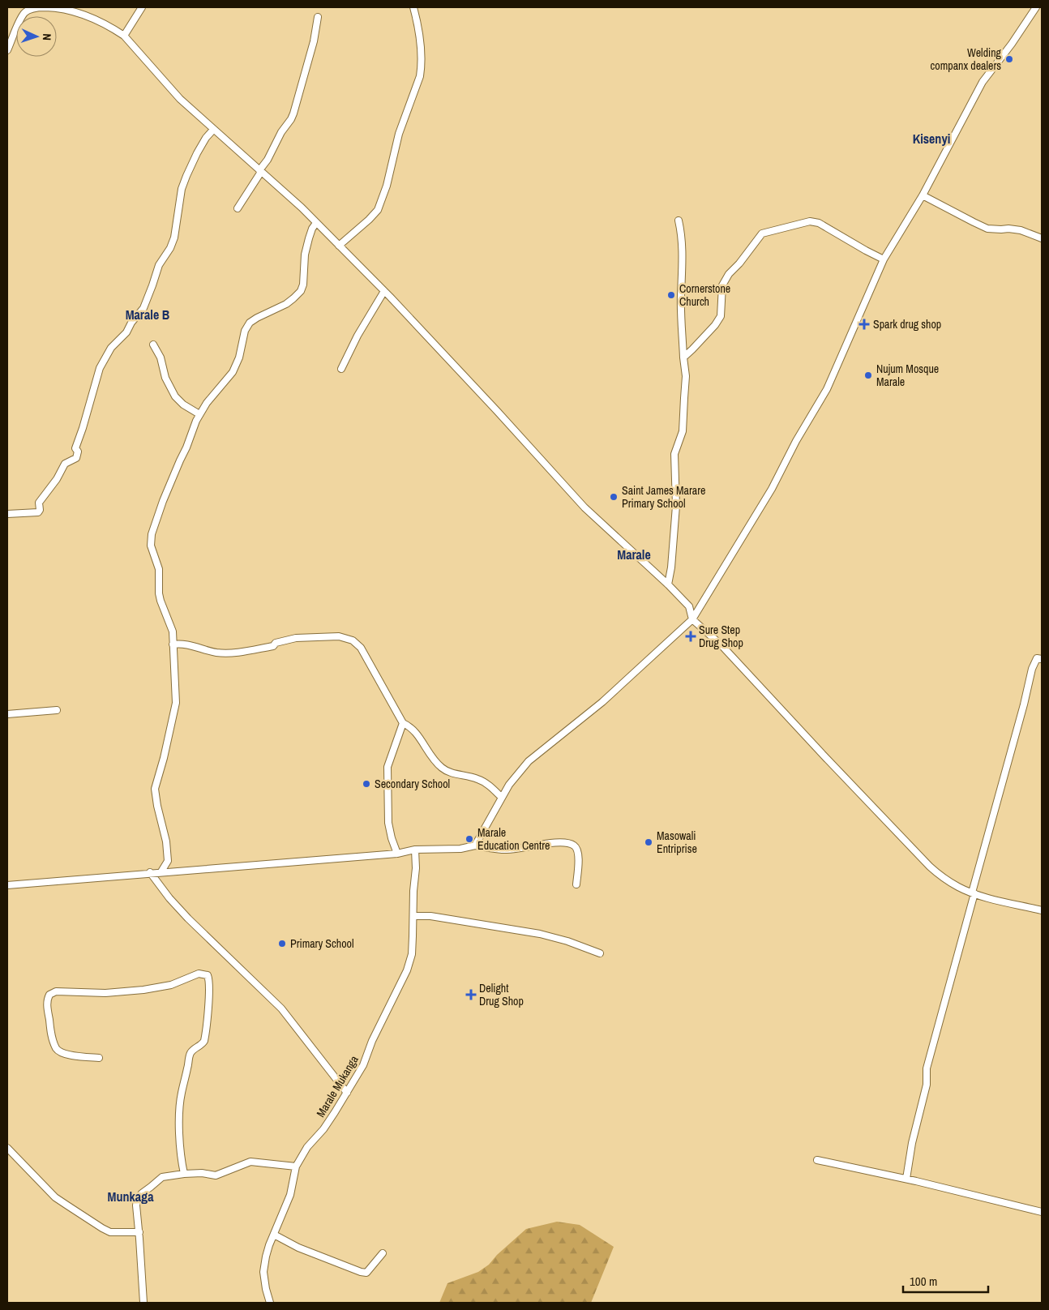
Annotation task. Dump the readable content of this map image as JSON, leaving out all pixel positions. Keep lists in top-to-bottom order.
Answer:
{
  "streets": {
    "street": ["Marale Mukanga"]
  },
  "districts": [
    "Kisenyi",
    "Marale B",
    "Marale",
    "Munkaga"
  ],
  "places": {
    "other": [
      "Welding companx dealers",
      "Cornerstone Church",
      "Nujum Mosque Marale",
      "Saint James Marare Primary School",
      "Secondary School",
      "Marale Education Centre",
      "Masowali Entriprise",
      "Primary School"
    ],
    "health": ["Spark drug shop", "Sure Step Drug Shop", "Delight Drug Shop"]
  },
  "scale_bar": "100 m",
  "north": "right"
}
